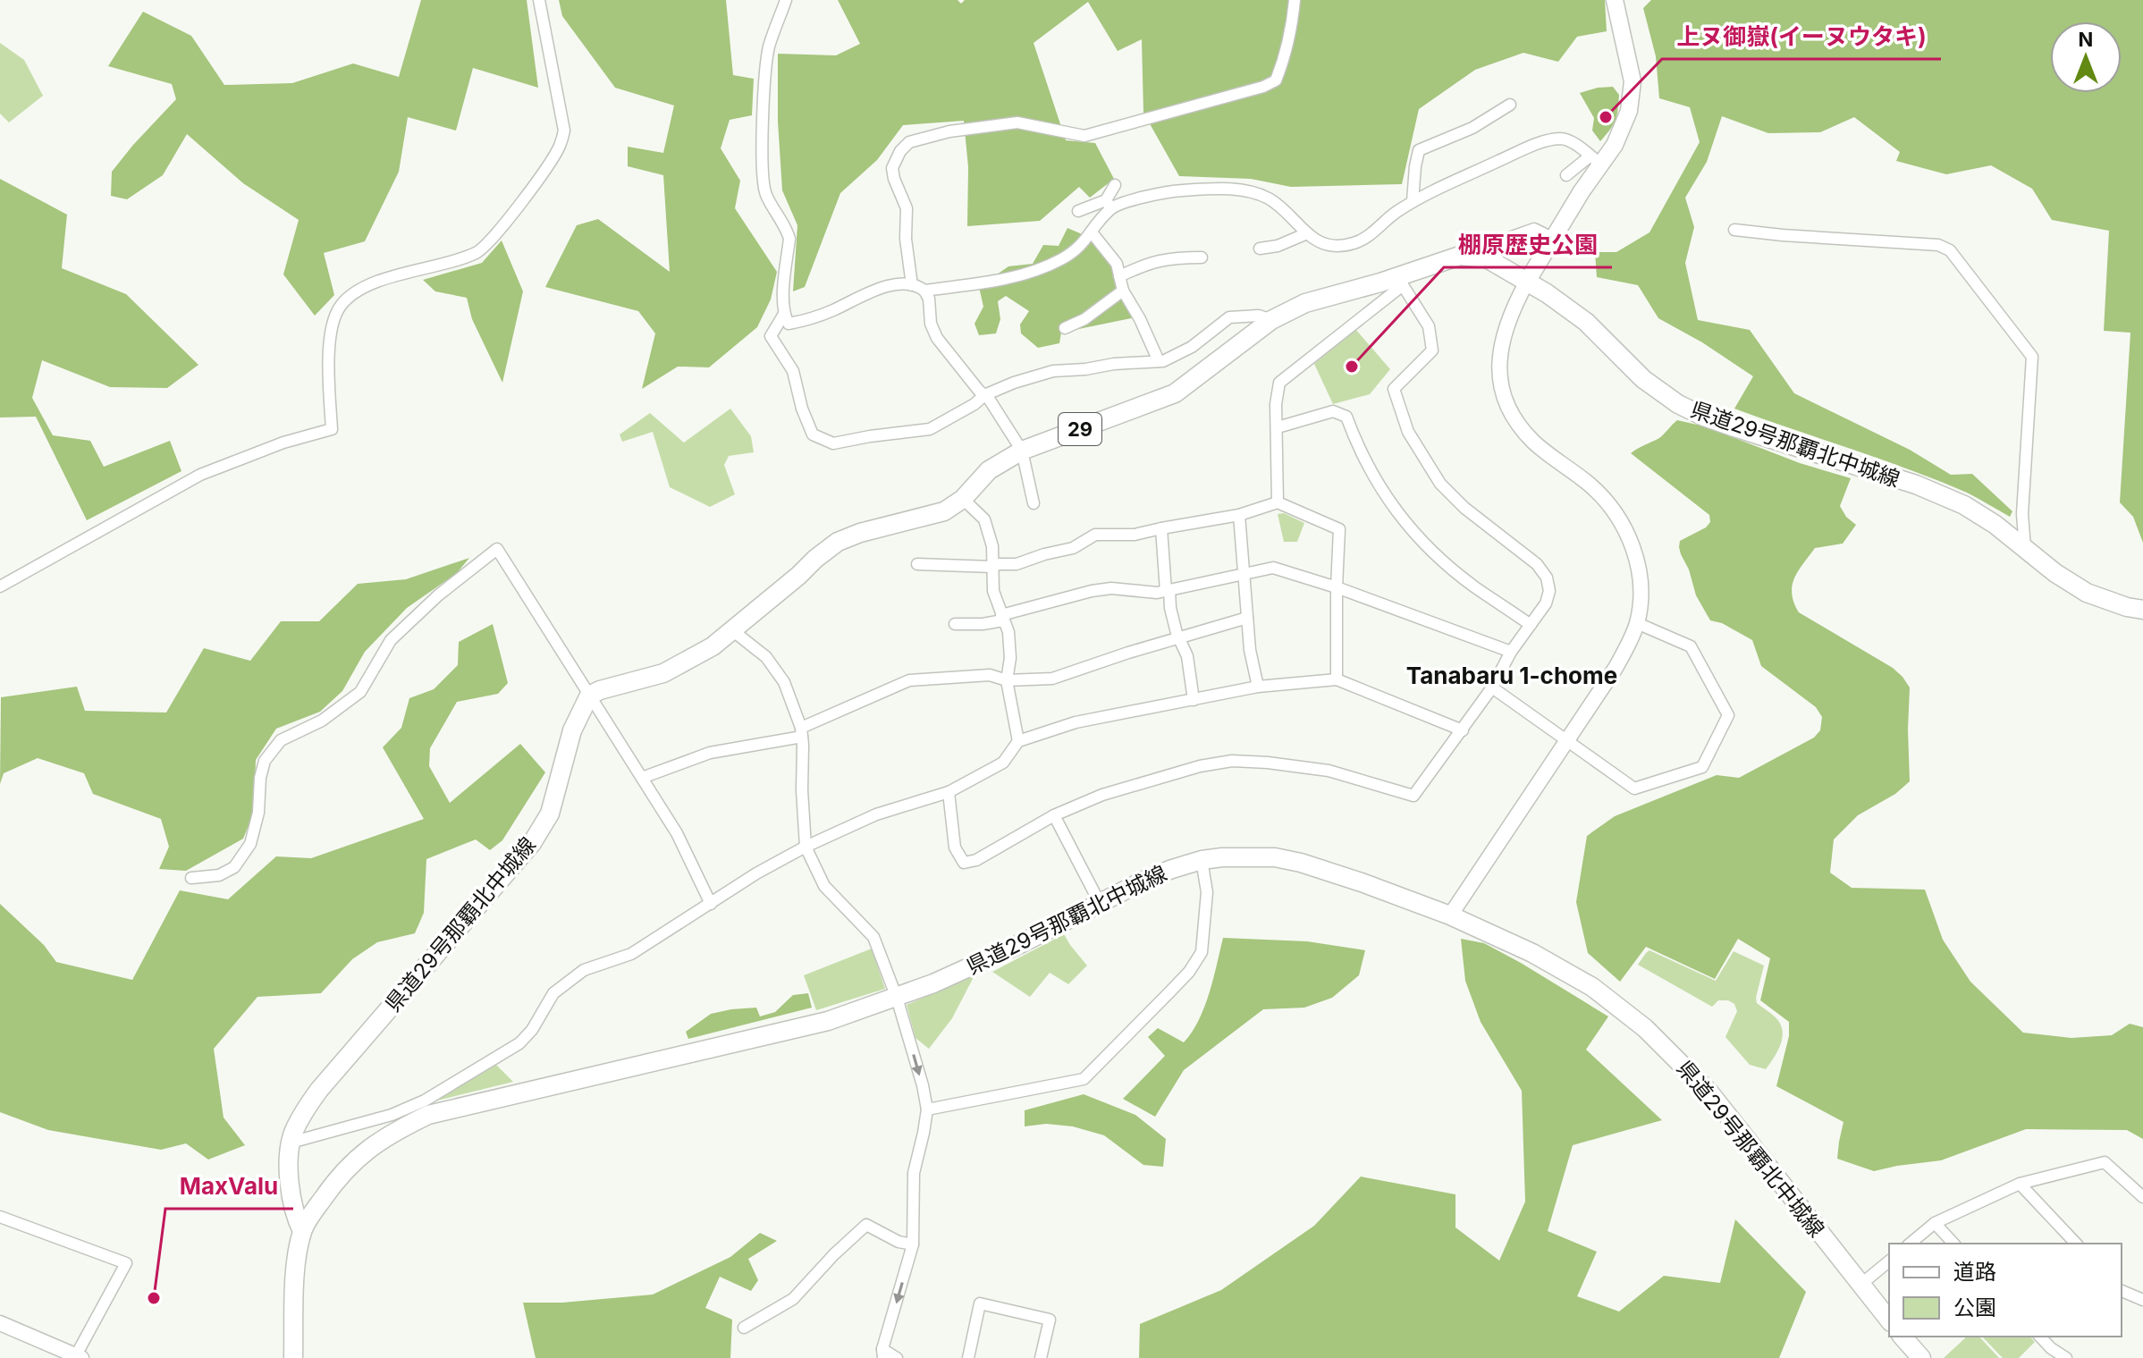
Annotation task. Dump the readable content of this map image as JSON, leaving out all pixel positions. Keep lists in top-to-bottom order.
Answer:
{
  "streets": {
    "main road": ["29", "県道29号那覇北中城線"]
  },
  "crossings": [
    ["29", "県道29号那覇北中城線"]
  ],
  "districts": ["Tanabaru 1-chome"],
  "places": ["上ヌ御嶽(イーヌウタキ)", "棚原歴史公園", "MaxValu"],
  "legend": ["道路", "公園"],
  "north": "top"
}
